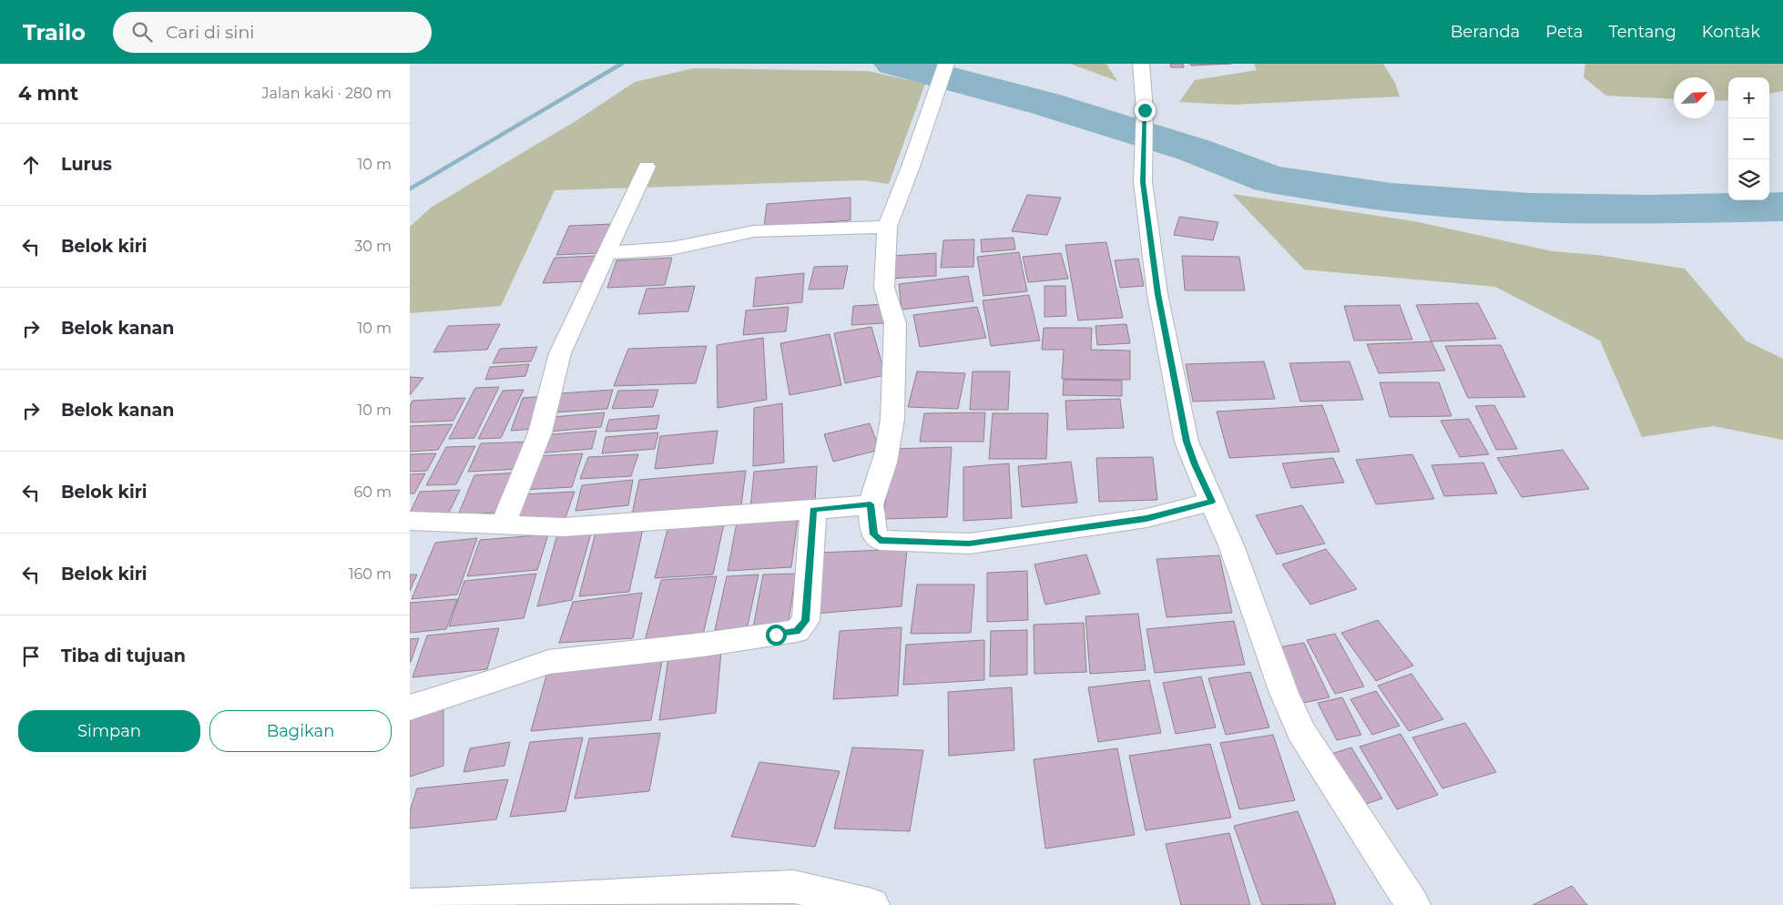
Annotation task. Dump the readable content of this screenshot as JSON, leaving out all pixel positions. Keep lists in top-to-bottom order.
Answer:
{
  "north": "top right",
  "page": {
    "header": "Trailo",
    "search": "Cari di sini",
    "nav": [
      "Beranda",
      "Peta",
      "Tentang",
      "Kontak"
    ],
    "heading": ["4 mnt", "Jalan kaki · 280 m"],
    "map_buttons": ["+", "−"],
    "list": [
      ["Lurus", "10 m"],
      ["Belok kiri", "30 m"],
      ["Belok kanan", "10 m"],
      ["Belok kanan", "10 m"],
      ["Belok kiri", "60 m"],
      ["Belok kiri", "160 m"],
      "Tiba di tujuan"
    ],
    "buttons": ["Simpan", "Bagikan"]
  }
}
